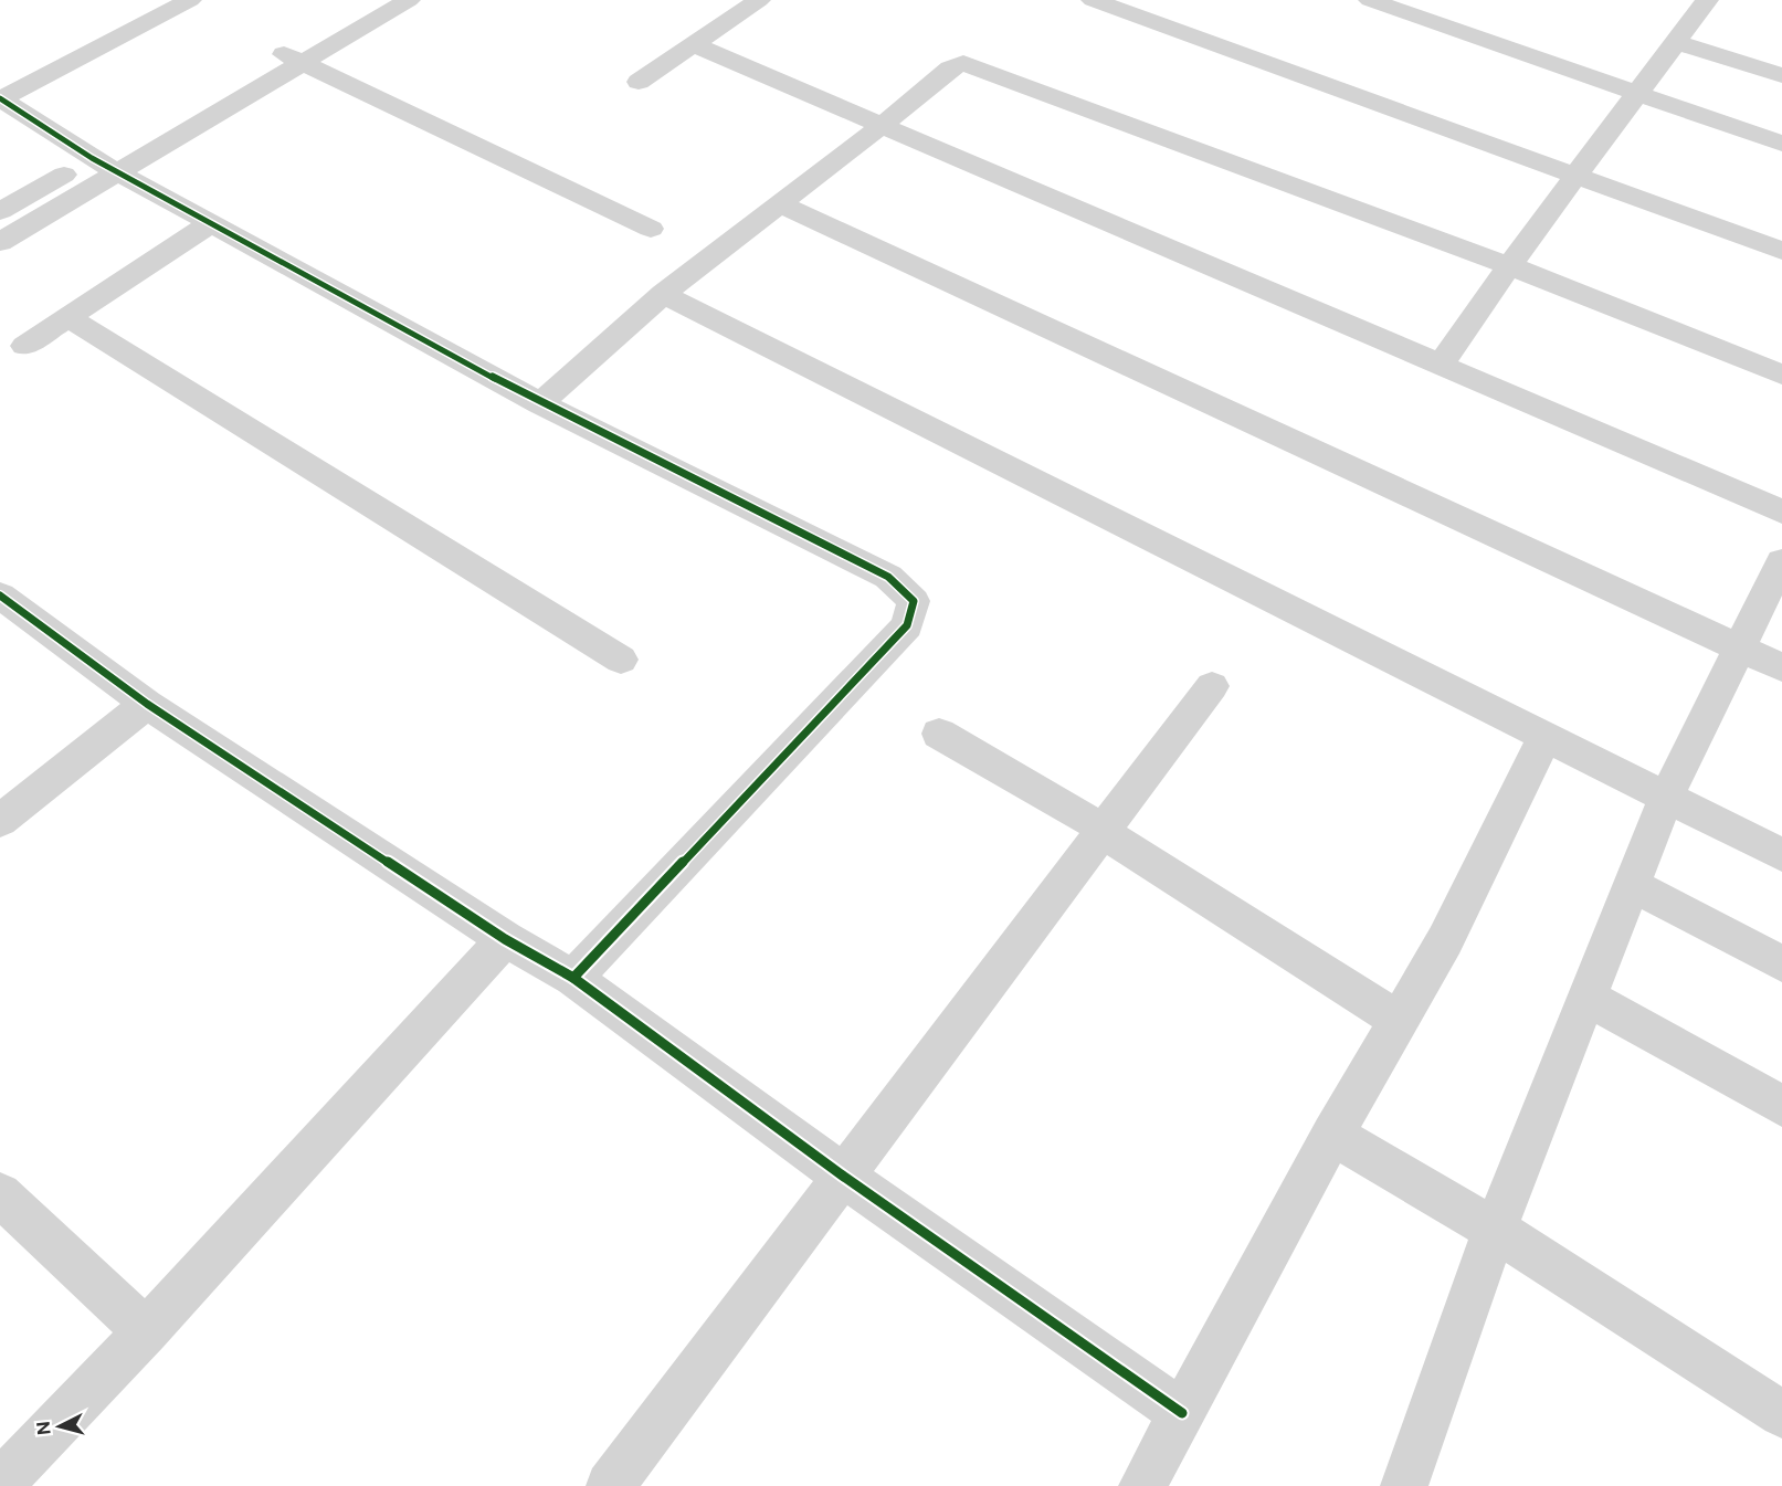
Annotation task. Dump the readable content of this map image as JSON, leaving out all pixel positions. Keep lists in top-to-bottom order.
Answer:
{
  "north": "left"
}
